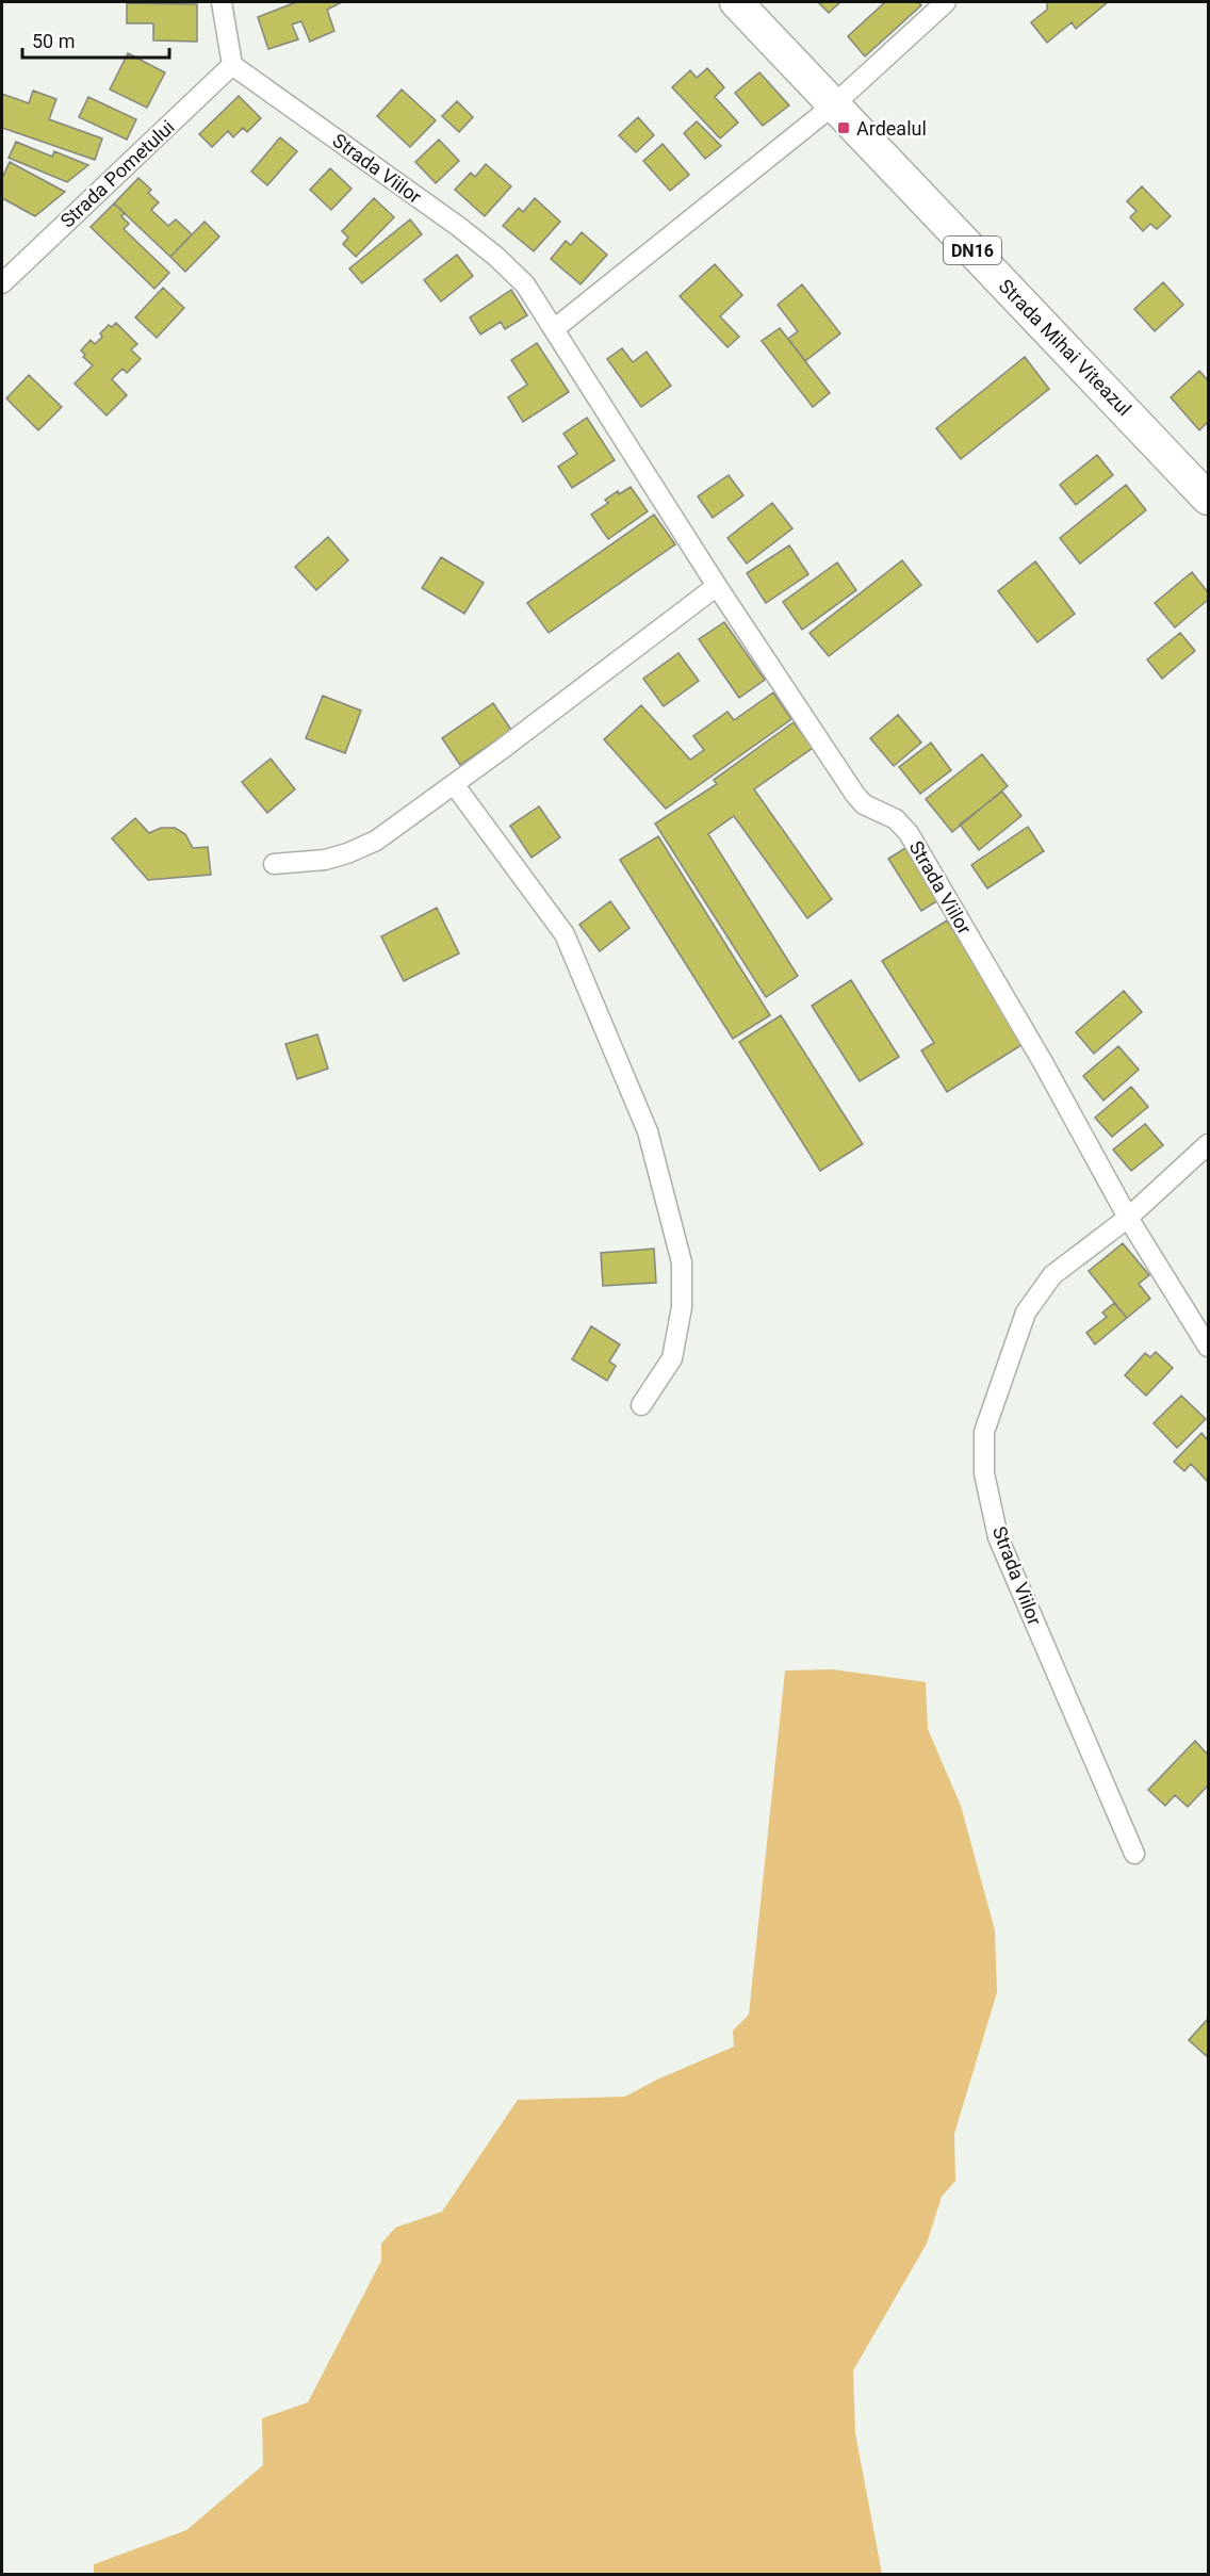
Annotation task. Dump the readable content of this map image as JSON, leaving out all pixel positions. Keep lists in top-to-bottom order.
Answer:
{
  "streets": {
    "highway": ["DN16", "Strada Mihai Viteazul"],
    "street": ["Strada Viilor", "Strada Pometului"]
  },
  "crossings": [
    ["Strada Viilor", "Strada Pometului"]
  ],
  "places": {
    "transit": ["Ardealul"]
  },
  "scale_bar": "50 m"
}
